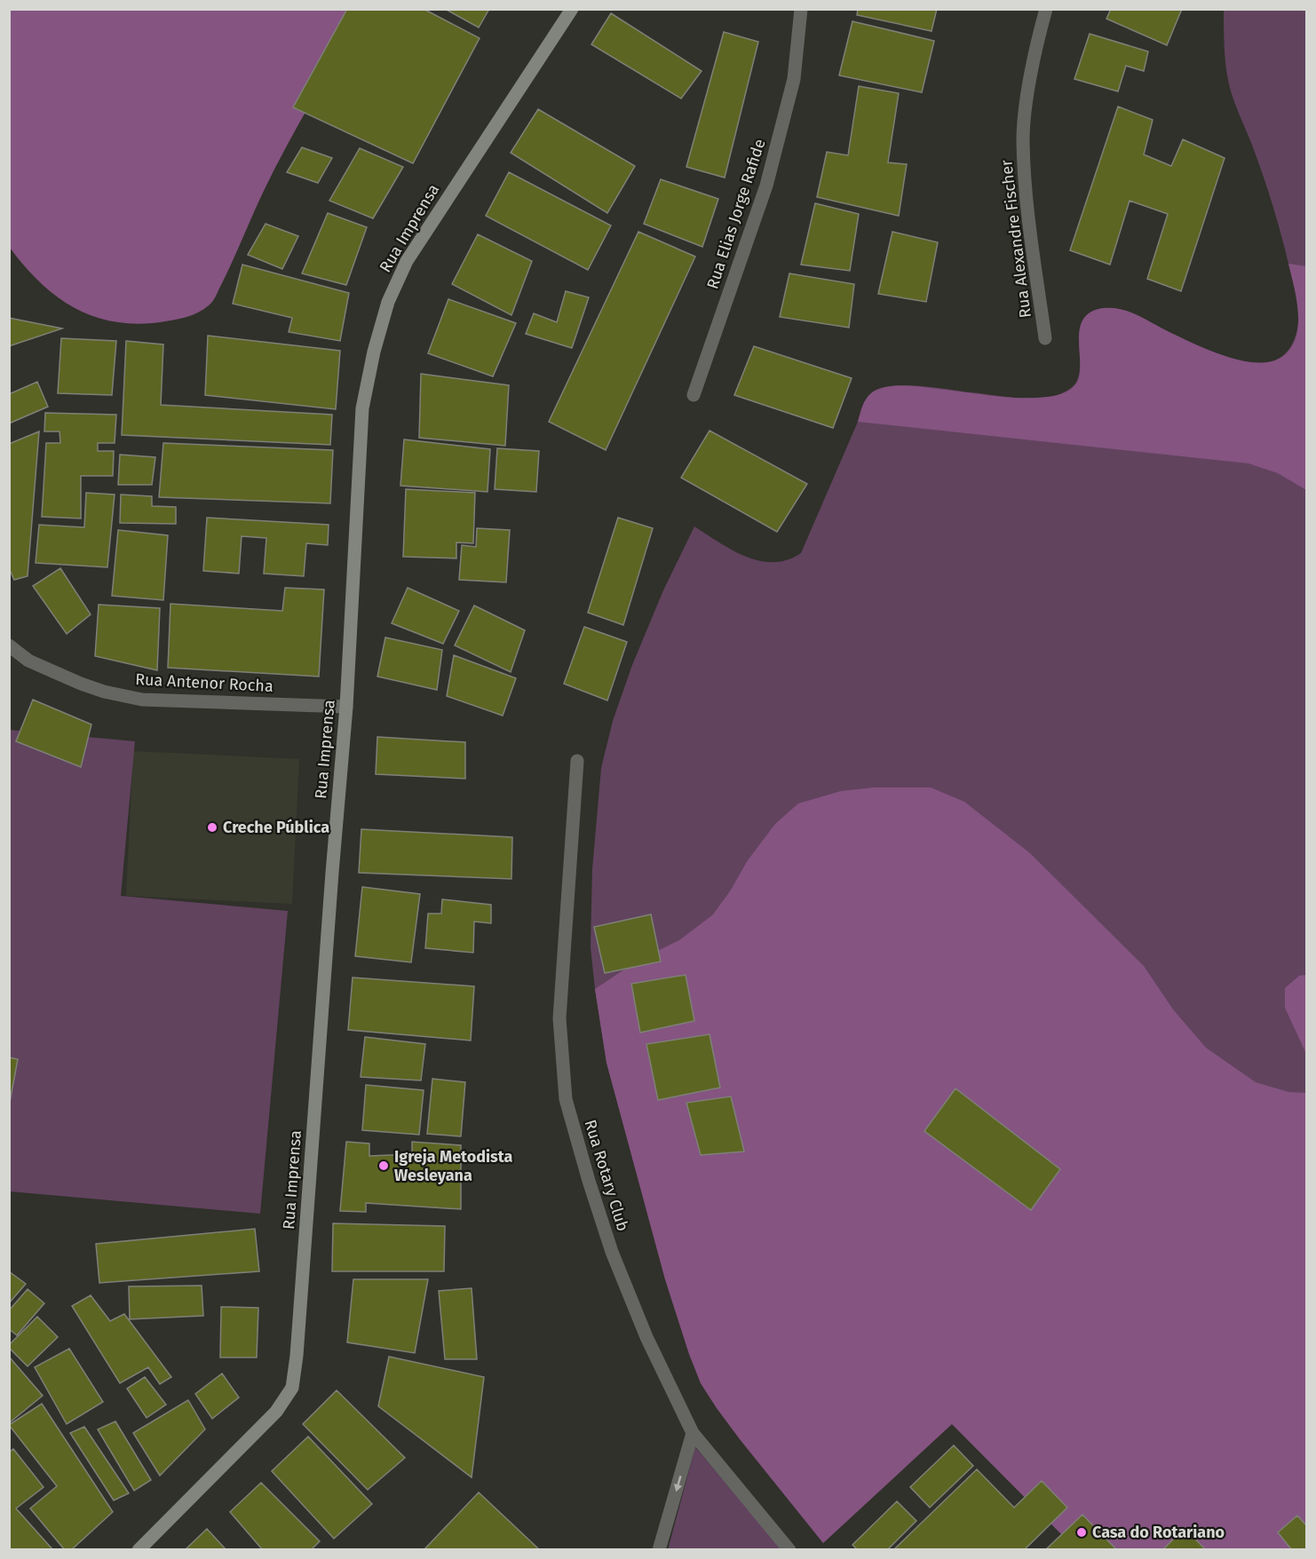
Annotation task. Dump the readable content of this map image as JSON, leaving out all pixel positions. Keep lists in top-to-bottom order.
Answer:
{
  "streets": {
    "street": [
      "Rua Elias Jorge Rafide",
      "Rua Imprensa",
      "Rua Alexandre Fischer",
      "Rua Antenor Rocha",
      "Rua Rotary Club"
    ]
  },
  "crossings": [
    ["Rua Imprensa", "Rua Antenor Rocha"]
  ],
  "places": ["Creche Pública", "Igreja Metodista Wesleyana", "Casa do Rotariano"]
}
